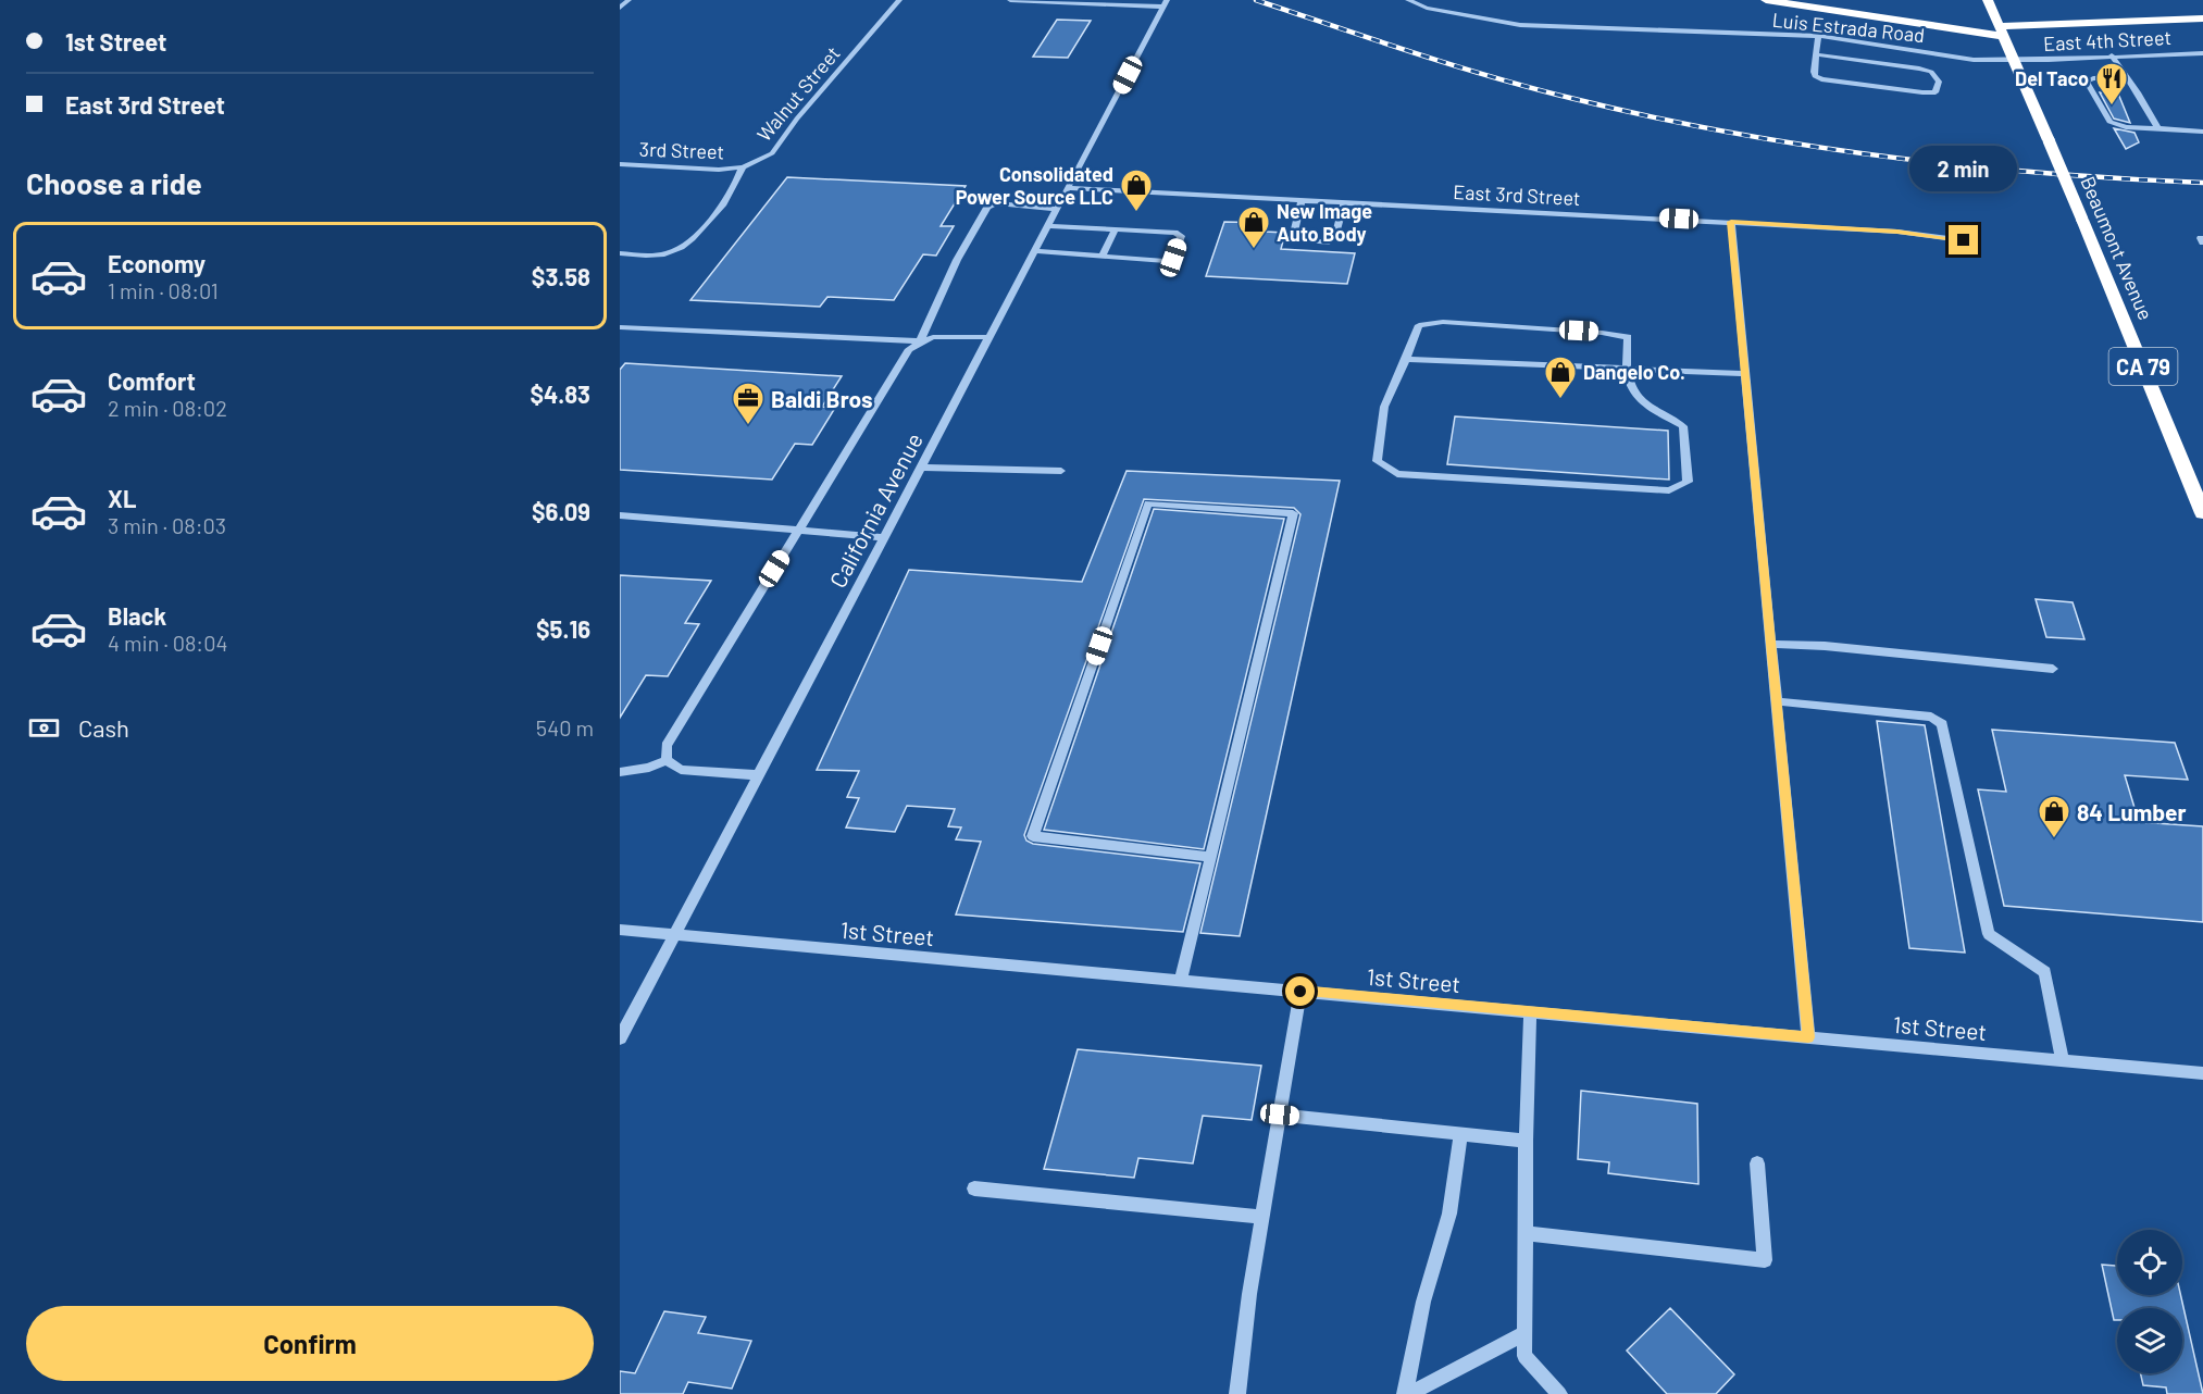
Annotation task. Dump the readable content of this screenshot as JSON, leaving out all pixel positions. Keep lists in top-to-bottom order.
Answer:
{
  "streets": {
    "highway": ["Beaumont Avenue", "CA 79"],
    "street": [
      "Luis Estrada Road",
      "East 4th Street",
      "Walnut Street",
      "3rd Street",
      "East 3rd Street",
      "California Avenue",
      "1st Street"
    ]
  },
  "crossings": [
    ["Luis Estrada Road", "East 4th Street"],
    ["Luis Estrada Road", "Beaumont Avenue"],
    ["East 4th Street", "Beaumont Avenue"],
    ["Walnut Street", "3rd Street"],
    ["East 3rd Street", "California Avenue"],
    ["California Avenue", "1st Street"]
  ],
  "places": {
    "restaurant": ["Del Taco"],
    "shop": [
      "Consolidated Power Source LLC",
      "New Image Auto Body",
      "Dangelo Co.",
      "84 Lumber"
    ],
    "office": ["Baldi Bros"]
  },
  "page": {
    "banner": ["1st Street", "East 3rd Street"],
    "heading": "Choose a ride",
    "bubble": "2 min",
    "list": [
      {
        "name": "Economy",
        "note": "1 min · 08:01",
        "value": "$3.58"
      },
      {
        "name": "Comfort",
        "note": "2 min · 08:02",
        "value": "$4.83"
      },
      {
        "name": "XL",
        "note": "3 min · 08:03",
        "value": "$6.09"
      },
      {
        "name": "Black",
        "note": "4 min · 08:04",
        "value": "$5.16"
      }
    ],
    "pay": ["Cash", "540 m"],
    "buttons": "Confirm"
  }
}
